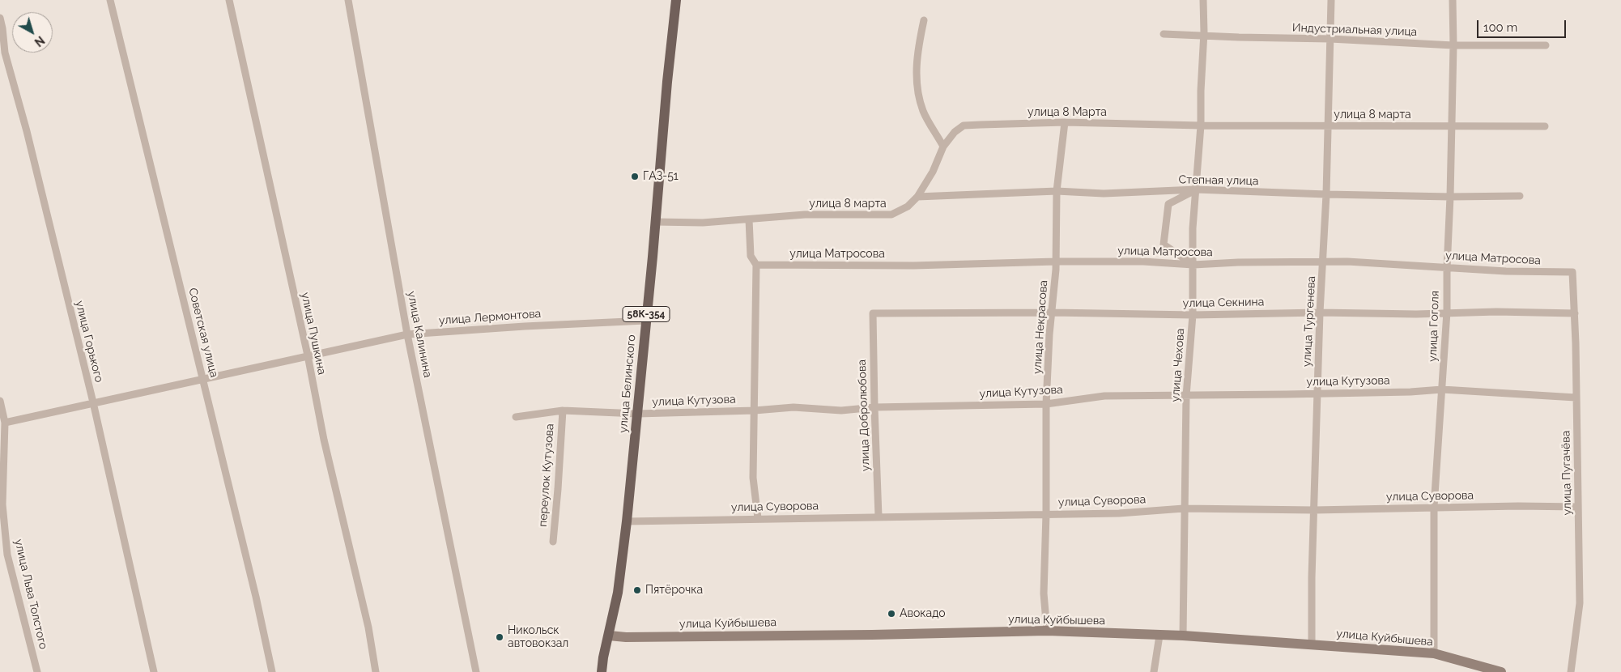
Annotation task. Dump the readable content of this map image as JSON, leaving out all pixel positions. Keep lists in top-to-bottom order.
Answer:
{
  "streets": {
    "main road": ["58К-354", "улица Белинского", "улица Куйбышева"],
    "street": [
      "Индустриальная улица",
      "улица 8 Марта",
      "улица 8 марта",
      "Степная улица",
      "улица Матросова",
      "улица Секнина",
      "улица Лермонтова",
      "улица Тургенева",
      "улица Гоголя",
      "улица Некрасова",
      "Советская улица",
      "улица Пушкина",
      "улица Калинина",
      "улица Горького",
      "улица Чехова",
      "улица Кутузова",
      "улица Добролюбова",
      "улица Пугачёва",
      "переулок Кутузова",
      "улица Суворова",
      "улица Льва Толстого"
    ]
  },
  "crossings": [
    ["Индустриальная улица", "улица Тургенева"],
    ["Индустриальная улица", "улица Гоголя"],
    ["Индустриальная улица", "улица Чехова"],
    ["улица 8 Марта", "улица 8 марта"],
    ["улица 8 Марта", "улица Некрасова"],
    ["улица 8 Марта", "улица Чехова"],
    ["улица 8 марта", "Степная улица"],
    ["улица 8 марта", "улица Тургенева"],
    ["улица 8 марта", "улица Гоголя"],
    ["улица 8 марта", "улица Чехова"],
    ["улица 8 марта", "улица Белинского"],
    ["Степная улица", "улица Тургенева"],
    ["Степная улица", "улица Гоголя"],
    ["Степная улица", "улица Некрасова"],
    ["Степная улица", "улица Чехова"],
    ["улица Матросова", "улица Тургенева"],
    ["улица Матросова", "улица Гоголя"],
    ["улица Матросова", "улица Некрасова"],
    ["улица Матросова", "улица Чехова"],
    ["улица Матросова", "улица Пугачёва"],
    ["улица Секнина", "улица Тургенева"],
    ["улица Секнина", "улица Гоголя"],
    ["улица Секнина", "улица Некрасова"],
    ["улица Секнина", "улица Чехова"],
    ["улица Секнина", "улица Добролюбова"],
    ["улица Секнина", "улица Пугачёва"],
    ["улица Лермонтова", "Советская улица"],
    ["улица Лермонтова", "улица Пушкина"],
    ["улица Лермонтова", "улица Калинина"],
    ["улица Лермонтова", "улица Горького"],
    ["улица Лермонтова", "улица Белинского"],
    ["улица Лермонтова", "улица Льва Толстого"],
    ["улица Тургенева", "улица Кутузова"],
    ["улица Тургенева", "улица Суворова"],
    ["улица Тургенева", "улица Куйбышева"],
    ["улица Гоголя", "улица Кутузова"],
    ["улица Гоголя", "улица Суворова"],
    ["улица Гоголя", "улица Куйбышева"],
    ["улица Некрасова", "улица Кутузова"],
    ["улица Некрасова", "улица Суворова"],
    ["улица Некрасова", "улица Куйбышева"],
    ["улица Чехова", "улица Кутузова"],
    ["улица Чехова", "улица Суворова"],
    ["улица Чехова", "улица Куйбышева"],
    ["улица Кутузова", "улица Белинского"],
    ["улица Кутузова", "улица Добролюбова"],
    ["улица Кутузова", "улица Пугачёва"],
    ["улица Кутузова", "переулок Кутузова"],
    ["улица Белинского", "улица Суворова"],
    ["улица Белинского", "улица Куйбышева"],
    ["улица Добролюбова", "улица Суворова"],
    ["улица Пугачёва", "улица Суворова"]
  ],
  "places": [
    "ГАЗ-51",
    "Пятёрочка",
    "Авокадо",
    "Никольск автовокзал"
  ],
  "scale_bar": "100 m",
  "north": "bottom right"
}
